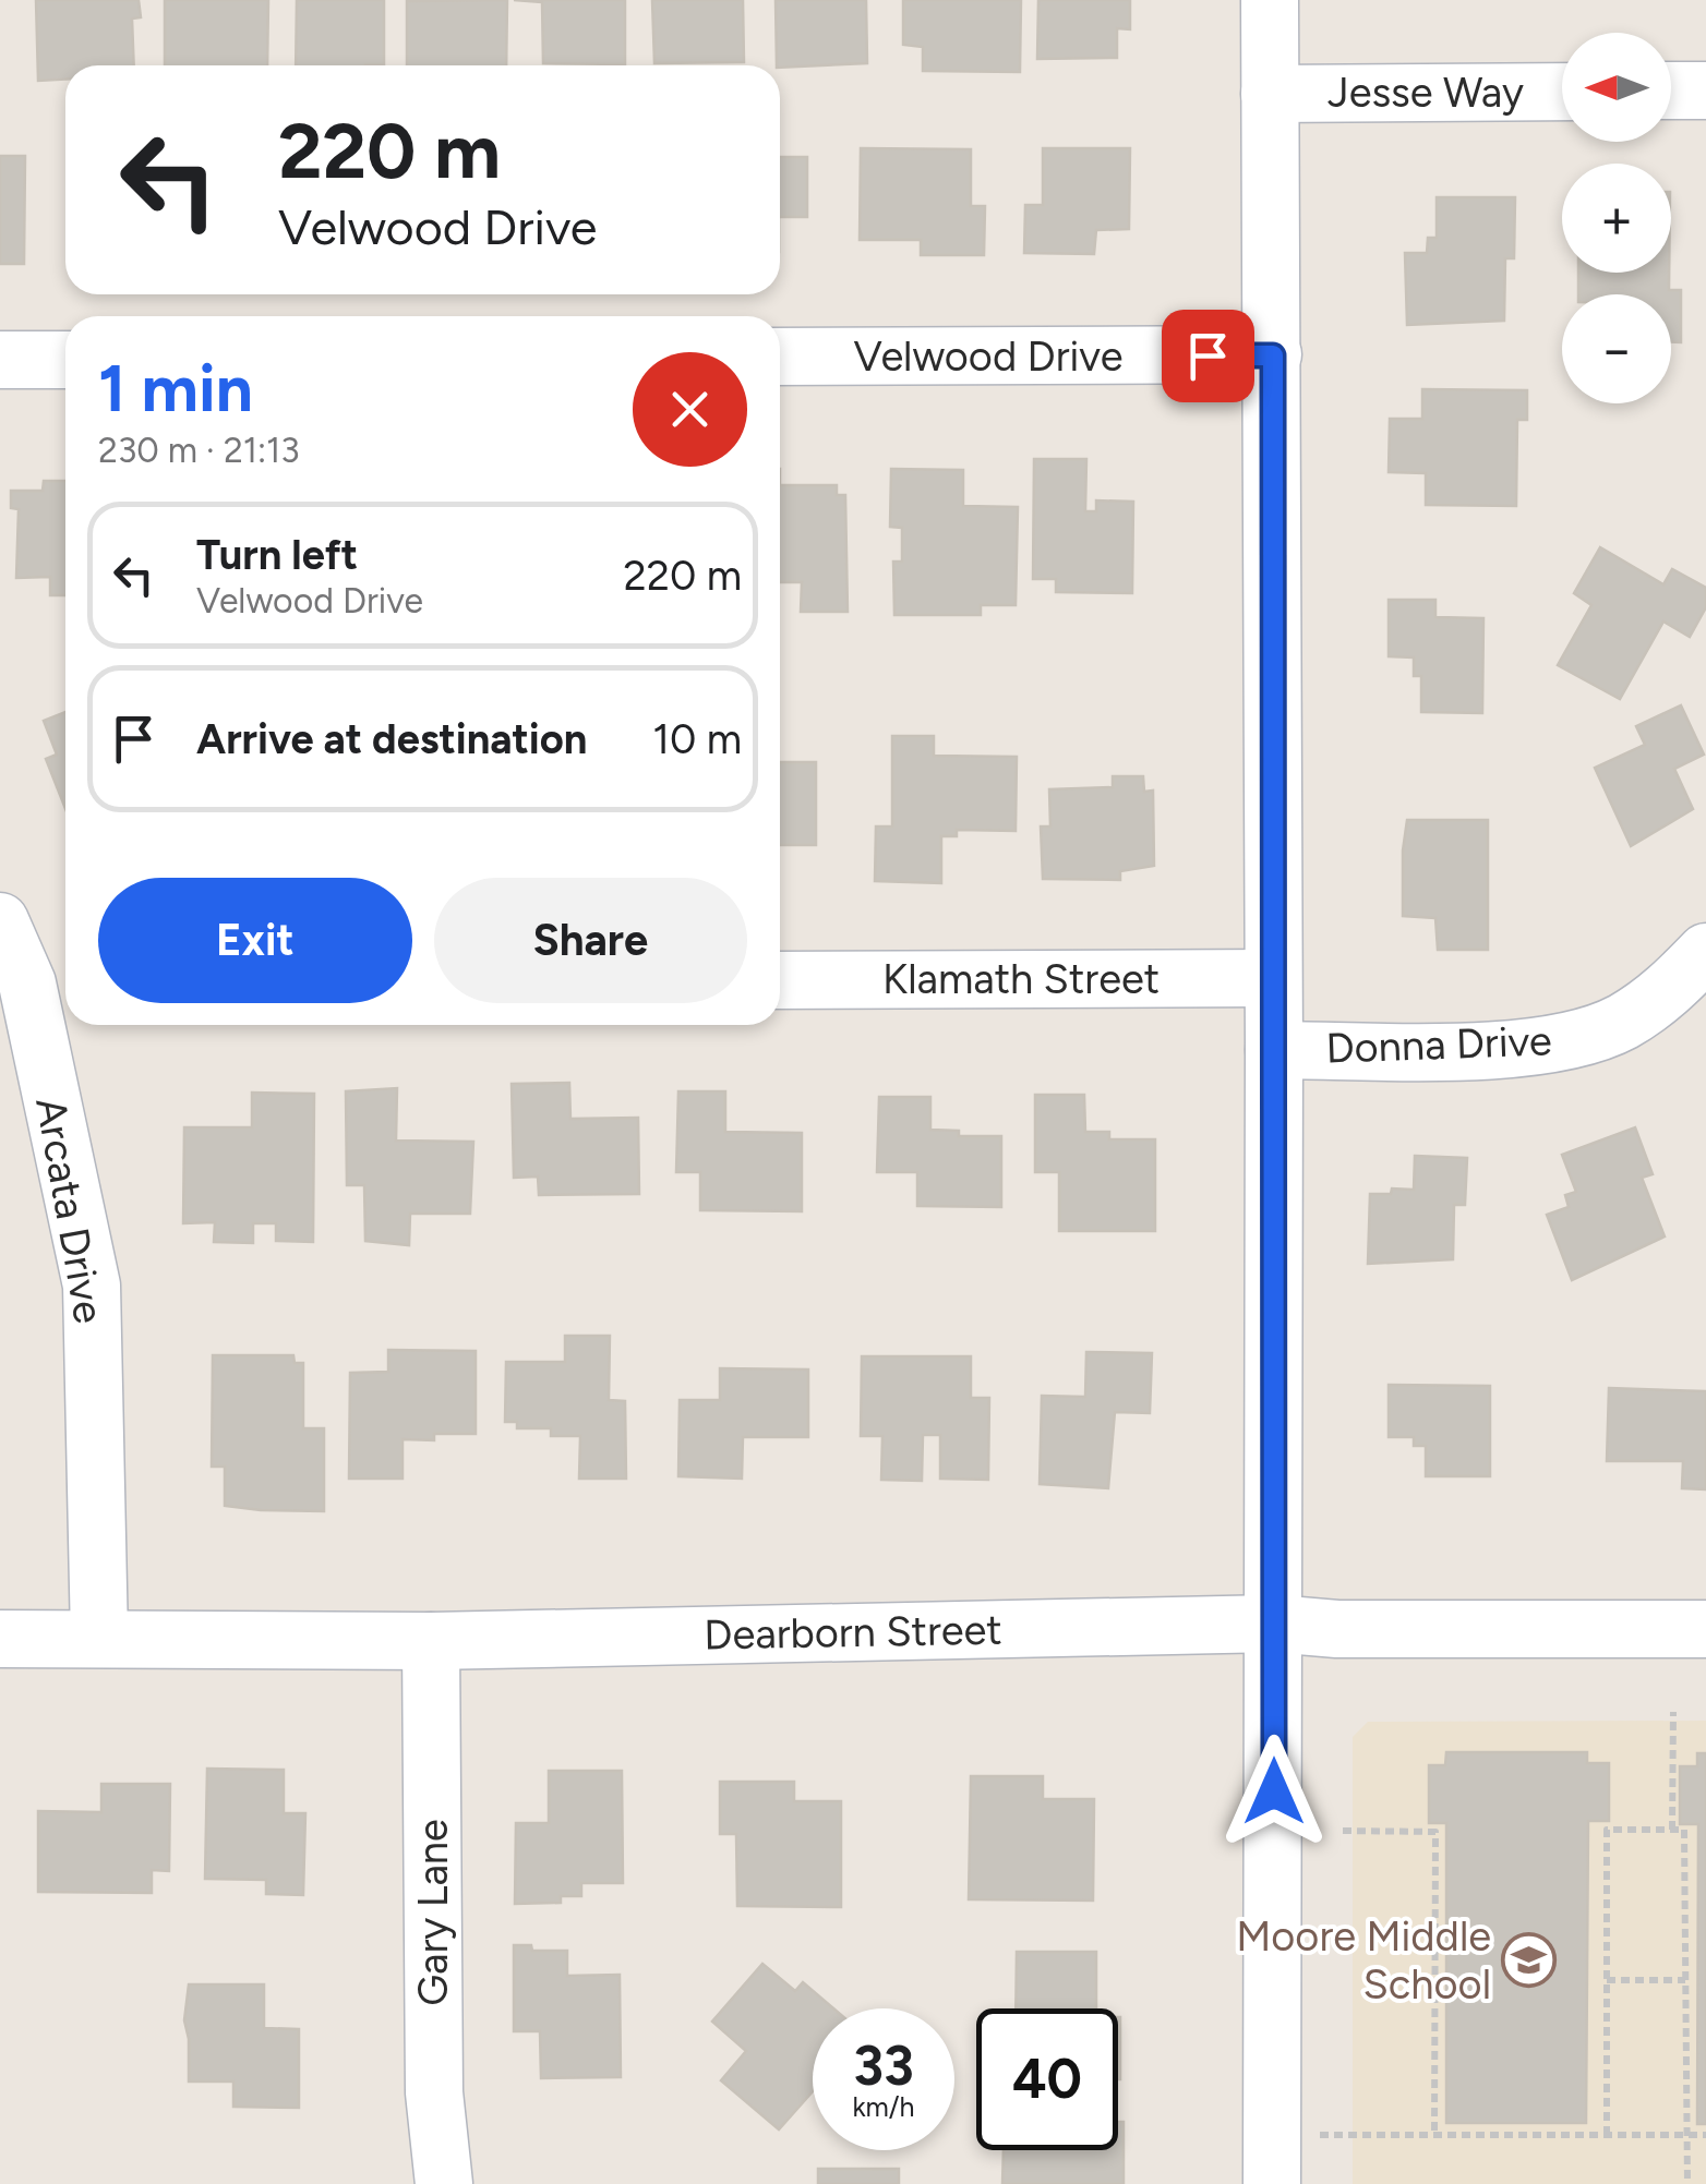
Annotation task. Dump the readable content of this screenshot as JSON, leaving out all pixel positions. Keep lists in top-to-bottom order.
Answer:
{
  "streets": {
    "street": [
      "Jesse Way",
      "Velwood Drive",
      "Klamath Street",
      "Donna Drive",
      "Arcata Drive",
      "Dearborn Street",
      "Gary Lane"
    ]
  },
  "crossings": [
    ["Arcata Drive", "Dearborn Street"],
    ["Dearborn Street", "Gary Lane"]
  ],
  "places": {
    "school or university": ["Moore Middle School"]
  },
  "north": "left",
  "page": {
    "map_buttons": ["+", "−"],
    "turn": ["220 m", "Velwood Drive"],
    "heading": ["1 min", "230 m · 21:13"],
    "list": [
      {
        "name": "Turn left",
        "note": "Velwood Drive",
        "value": "220 m"
      },
      {
        "name": "Arrive at destination",
        "value": "10 m"
      }
    ],
    "buttons": ["Exit", "Share"],
    "speed": "33 km/h",
    "limit": "40"
  }
}
